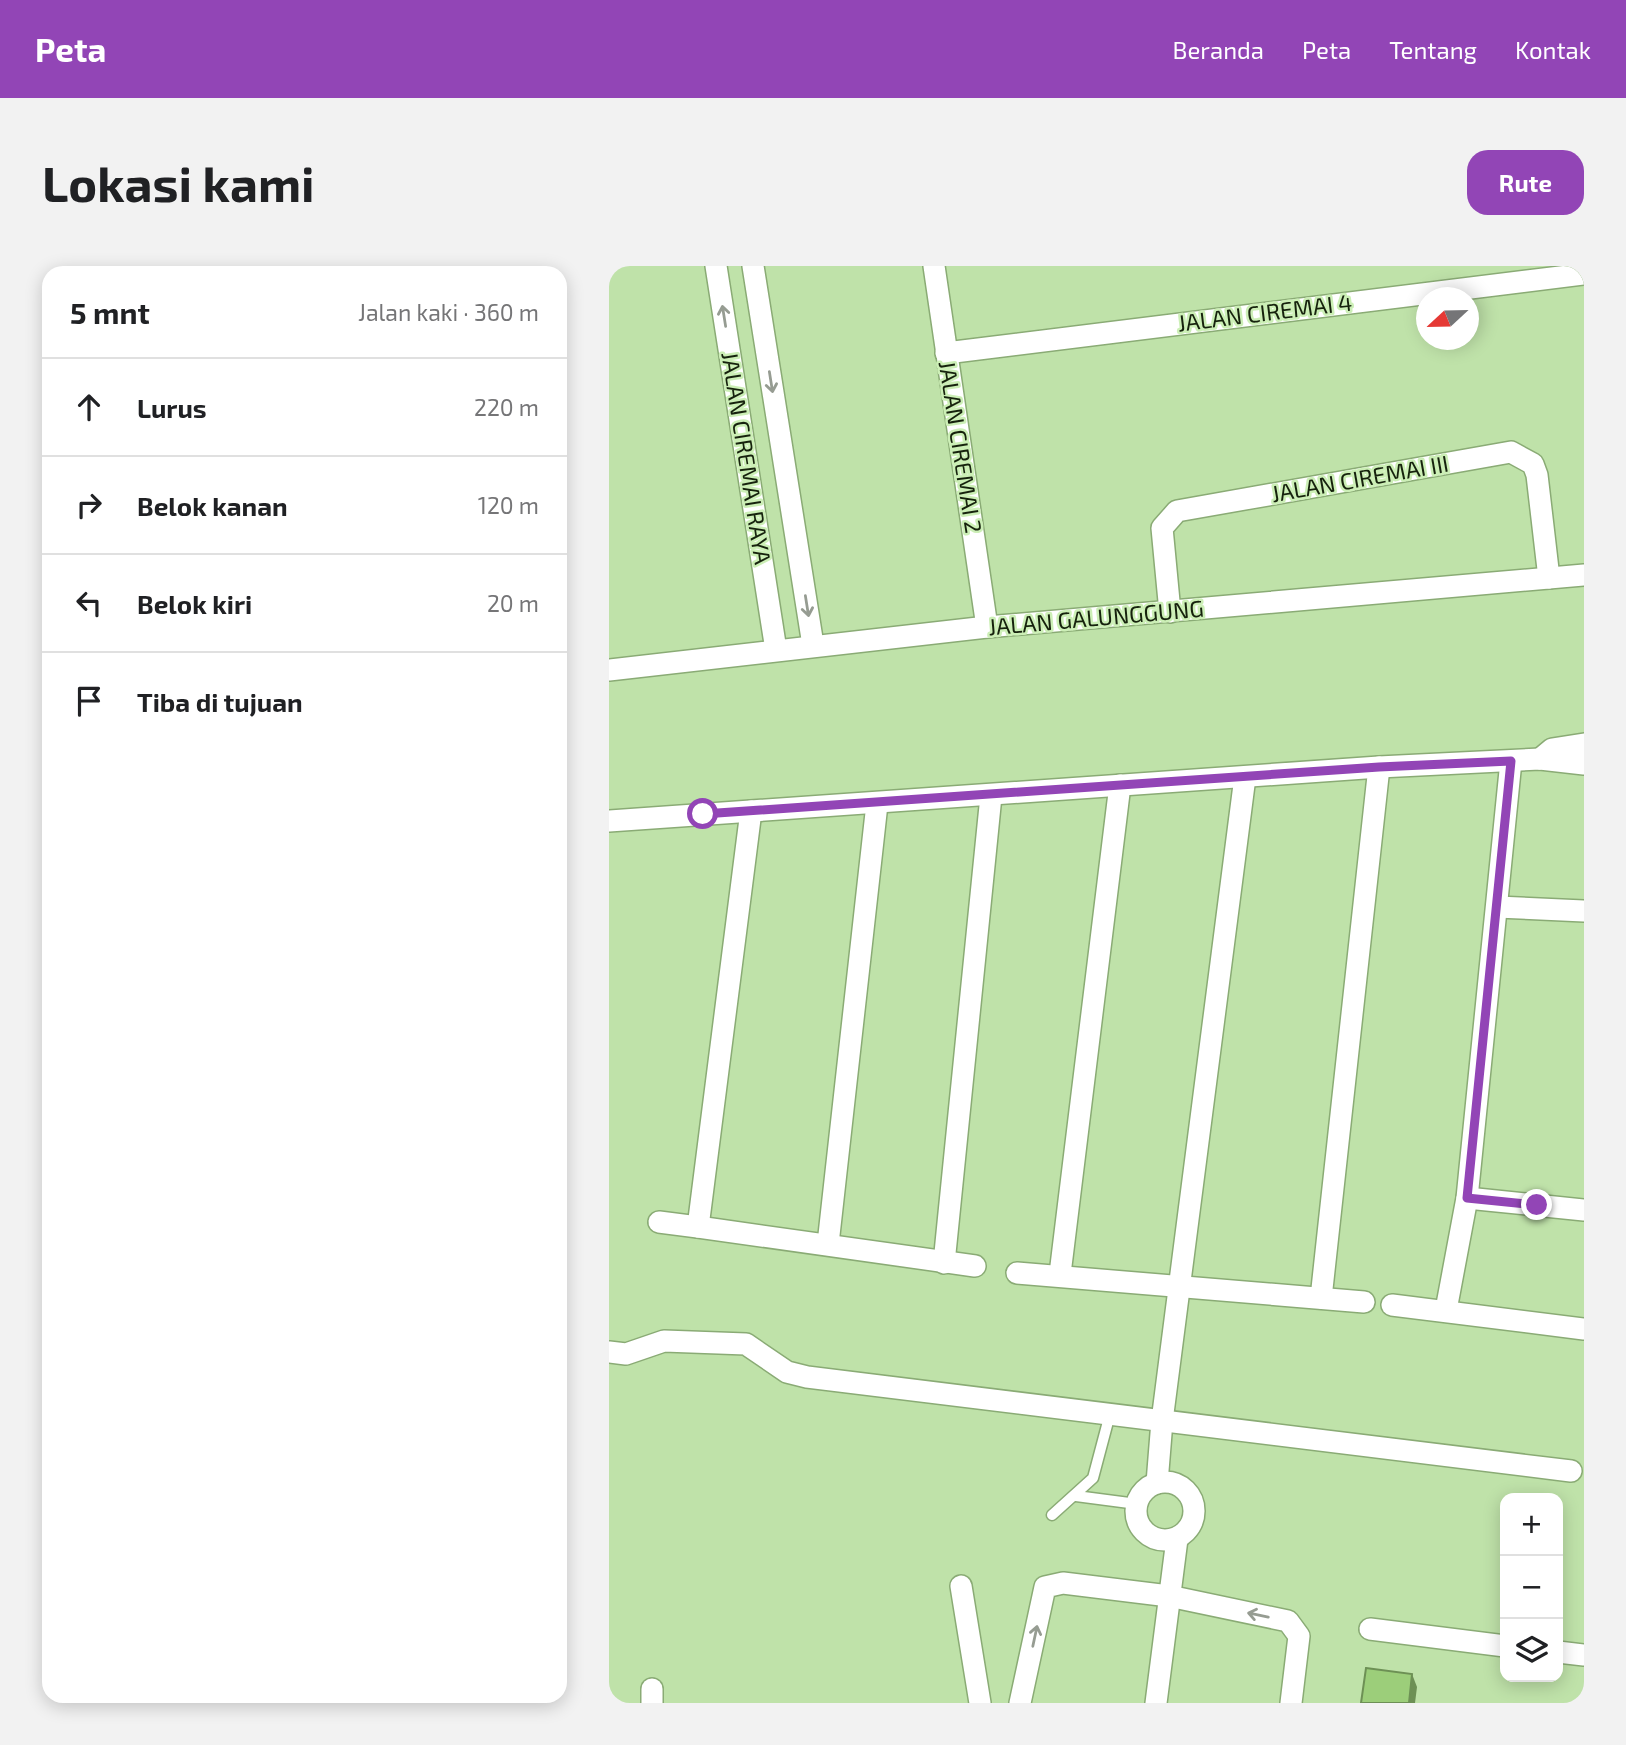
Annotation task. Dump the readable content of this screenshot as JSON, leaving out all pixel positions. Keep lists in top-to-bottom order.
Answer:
{
  "streets": {
    "street": [
      "JALAN CIREMAI 4",
      "JALAN CIREMAI 2",
      "JALAN CIREMAI RAYA",
      "JALAN CIREMAI III",
      "JALAN GALUNGGUNG"
    ]
  },
  "crossings": [
    ["JALAN CIREMAI 4", "JALAN CIREMAI 2"],
    ["JALAN CIREMAI 2", "JALAN GALUNGGUNG"],
    ["JALAN CIREMAI RAYA", "JALAN GALUNGGUNG"],
    ["JALAN CIREMAI III", "JALAN GALUNGGUNG"]
  ],
  "north": "left",
  "page": {
    "header": "Peta",
    "nav": [
      "Beranda",
      "Peta",
      "Tentang",
      "Kontak"
    ],
    "buttons": "Rute",
    "title": "Lokasi kami",
    "heading": ["5 mnt", "Jalan kaki · 360 m"],
    "list": [
      ["Lurus", "220 m"],
      ["Belok kanan", "120 m"],
      ["Belok kiri", "20 m"],
      "Tiba di tujuan"
    ],
    "map_buttons": ["+", "−"]
  }
}
